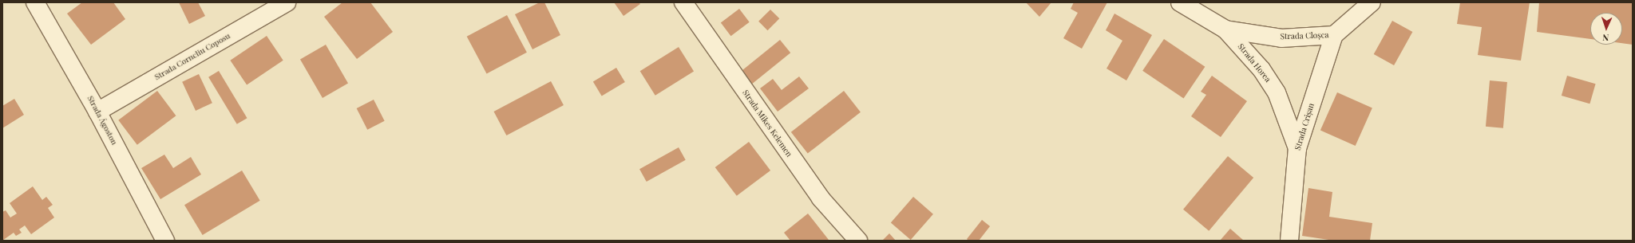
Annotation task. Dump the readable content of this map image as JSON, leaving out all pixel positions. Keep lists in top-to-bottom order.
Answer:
{
  "streets": {
    "street": [
      "Strada Cloșca",
      "Strada Corneliu Coposu",
      "Strada Horea",
      "Strada Ágoston",
      "Strada Mikes Kelemen",
      "Strada Crișan"
    ]
  },
  "crossings": [
    ["Strada Cloșca", "Strada Horea"],
    ["Strada Cloșca", "Strada Crișan"],
    ["Strada Corneliu Coposu", "Strada Ágoston"],
    ["Strada Horea", "Strada Crișan"]
  ],
  "north": "bottom"
}
